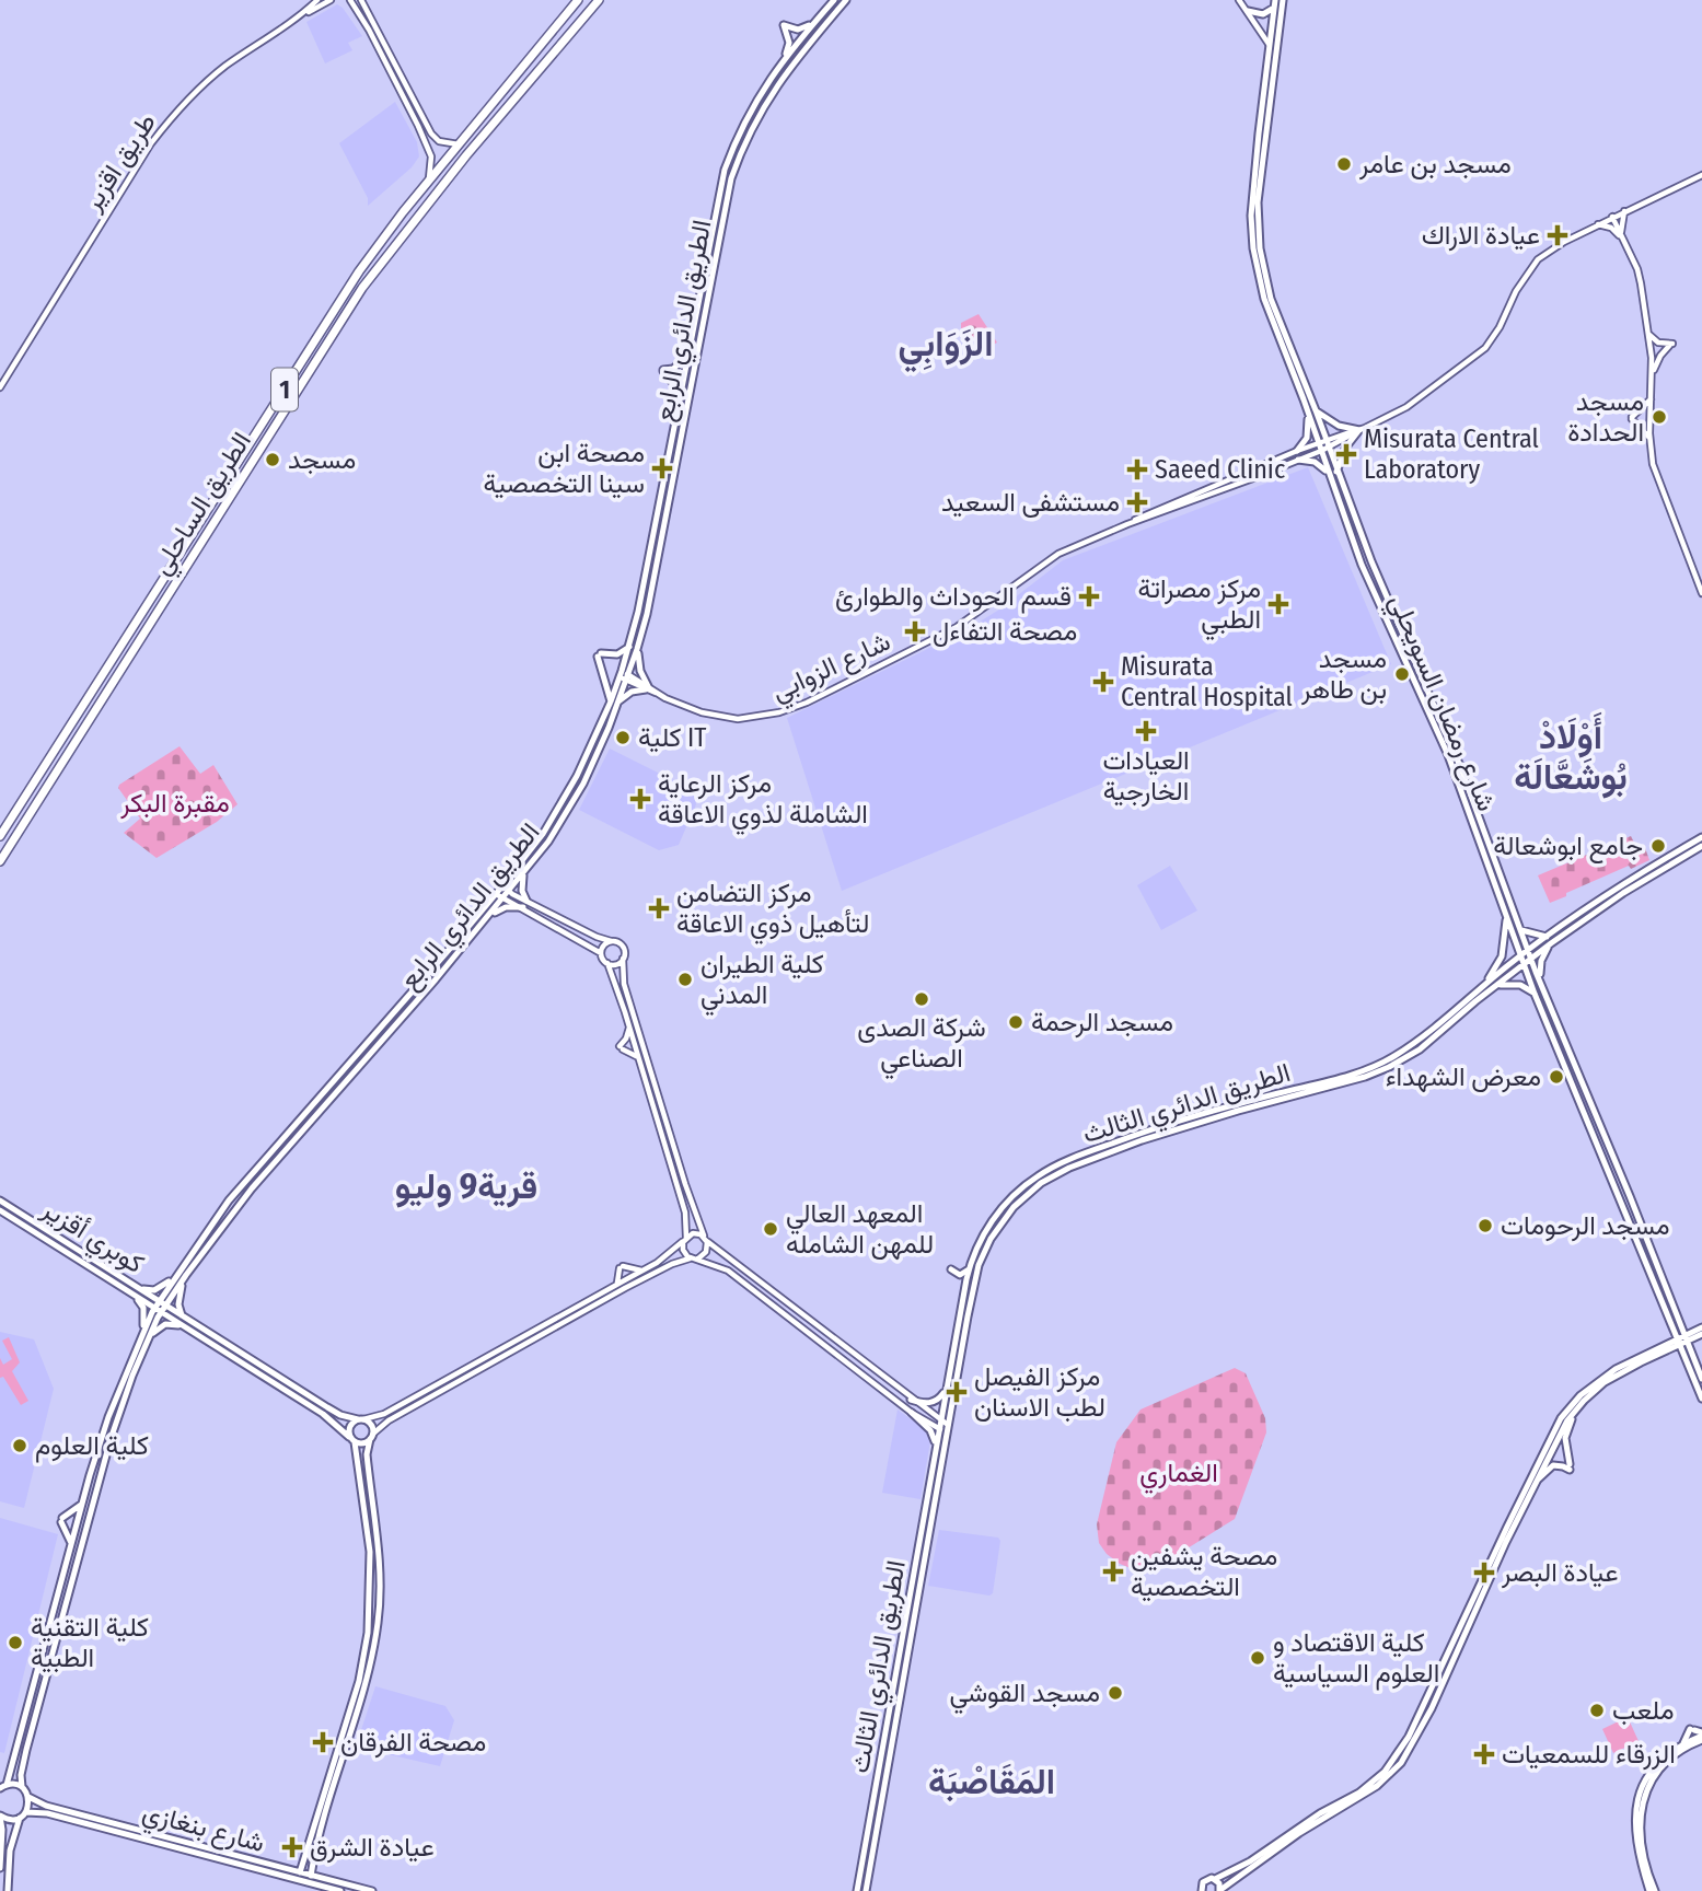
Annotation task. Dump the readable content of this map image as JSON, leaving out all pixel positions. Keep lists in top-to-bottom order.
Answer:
{
  "streets": {
    "highway": ["1", "الطريق الساحلي"],
    "main road": [
      "الطريق الدائري الرابع",
      "شارع رمضان السويحلي",
      "الطريق الدائري الثالث",
      "كوبري أقزير",
      "شارع بنغازي"
    ],
    "street": ["طريق اقزير", "شارع الزوابي"]
  },
  "crossings": [
    ["الطريق الدائري الرابع", "شارع الزوابي"],
    ["الطريق الدائري الرابع", "كوبري أقزير"],
    ["شارع رمضان السويحلي", "الطريق الدائري الثالث"]
  ],
  "districts": [
    "الزَوَابِي",
    "أَوْلَادْ بُوشَعَّالَة",
    "قرية9 وليو",
    "المَقَاصْبَة"
  ],
  "parks": ["مقبرة البكر", "الغماري"],
  "places": {
    "other": [
      "مسجد بن عامر",
      "مسجد الحدادة",
      "مسجد",
      "مسجد بن طاهر",
      "كلية IT",
      "جامع ابوشعالة",
      "كلية الطيران المدني",
      "شركة الصدى الصناعي",
      "مسجد الرحمة",
      "معرض الشهداء",
      "مسجد الرحومات",
      "المعهد العالي للمهن الشامله",
      "كلية العلوم",
      "كلية التقنية الطبية",
      "كلية الاقتصاد و العلوم السياسية",
      "مسجد القوشي",
      "ملعب"
    ],
    "health": [
      "عيادة الاراك",
      "Misurata Central Laboratory",
      "مصحة ابن سينا التخصصية",
      "Saeed Clinic",
      "مستشفى السعيد",
      "قسم الحوداث والطوارئ",
      "مركز مصراتة الطبي",
      "مصحة التفاءل",
      "Misurata Central Hospital",
      "العيادات الخارجية",
      "مركز الرعاية الشاملة لذوي الاعاقة",
      "مركز التضامن لتأهيل ذوي الاعاقة",
      "مركز الفيصل لطب الاسنان",
      "مصحة يشفين التخصصية",
      "عيادة البصر",
      "مصحة الفرقان",
      "الزرقاء للسمعيات",
      "عيادة الشرق"
    ]
  }
}
